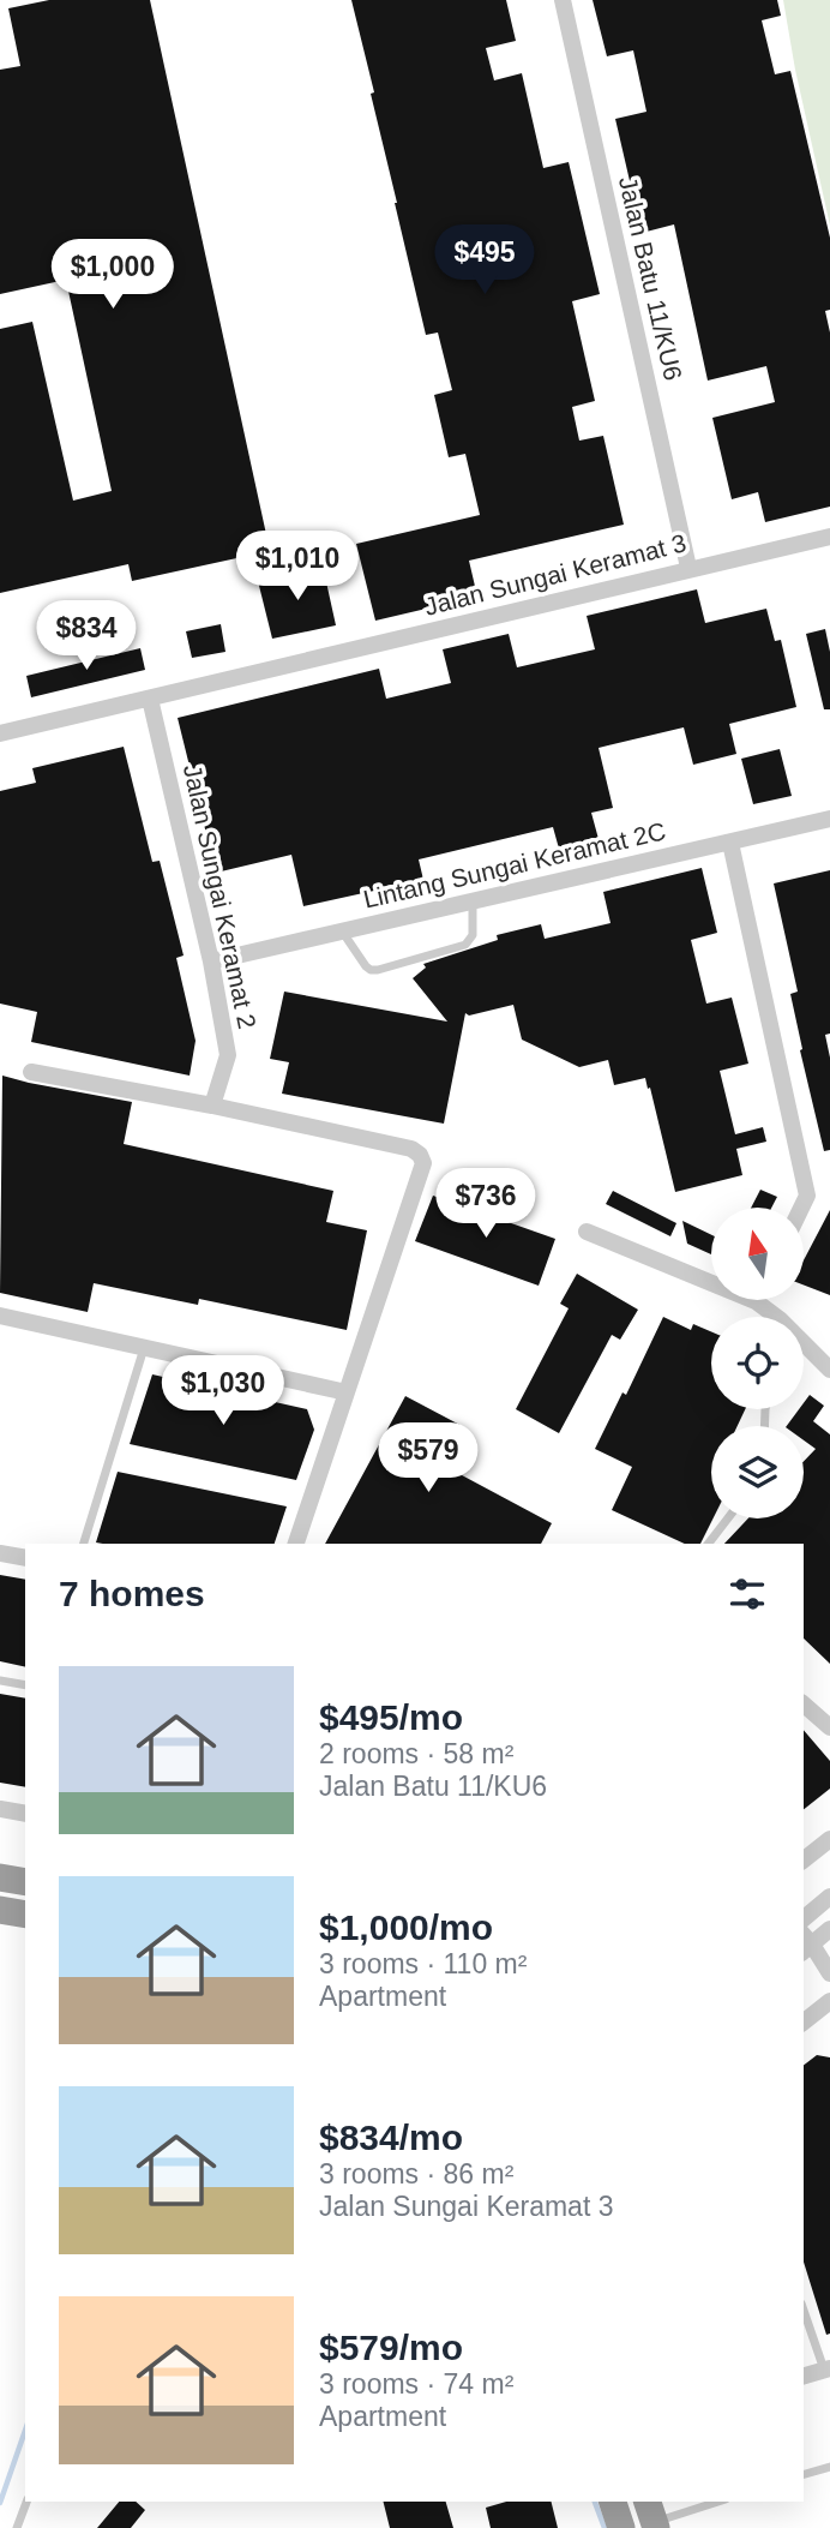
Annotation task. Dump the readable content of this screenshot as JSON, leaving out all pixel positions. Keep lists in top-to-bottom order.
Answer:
{
  "streets": {
    "street": [
      "Jalan Batu 11/KU6",
      "Jalan Sungai Keramat 3",
      "Lintang Sungai Keramat 2C",
      "Jalan Sungai Keramat 2"
    ]
  },
  "crossings": [
    ["Jalan Batu 11/KU6", "Jalan Sungai Keramat 3"],
    ["Jalan Sungai Keramat 3", "Jalan Sungai Keramat 2"],
    ["Lintang Sungai Keramat 2C", "Jalan Sungai Keramat 2"]
  ],
  "north": "top",
  "page": {
    "price": [
      "$495",
      "$1,000",
      "$1,010",
      "$834",
      "$736",
      "$1,030",
      "$579"
    ],
    "heading": "7 homes",
    "list": [
      {
        "name": "$495/mo",
        "note": "2 rooms · 58 m² · Jalan Batu 11/KU6"
      },
      {
        "name": "$1,000/mo",
        "note": "3 rooms · 110 m² · Apartment"
      },
      {
        "name": "$834/mo",
        "note": "3 rooms · 86 m² · Jalan Sungai Keramat 3"
      },
      {
        "name": "$579/mo",
        "note": "3 rooms · 74 m² · Apartment"
      }
    ]
  }
}
